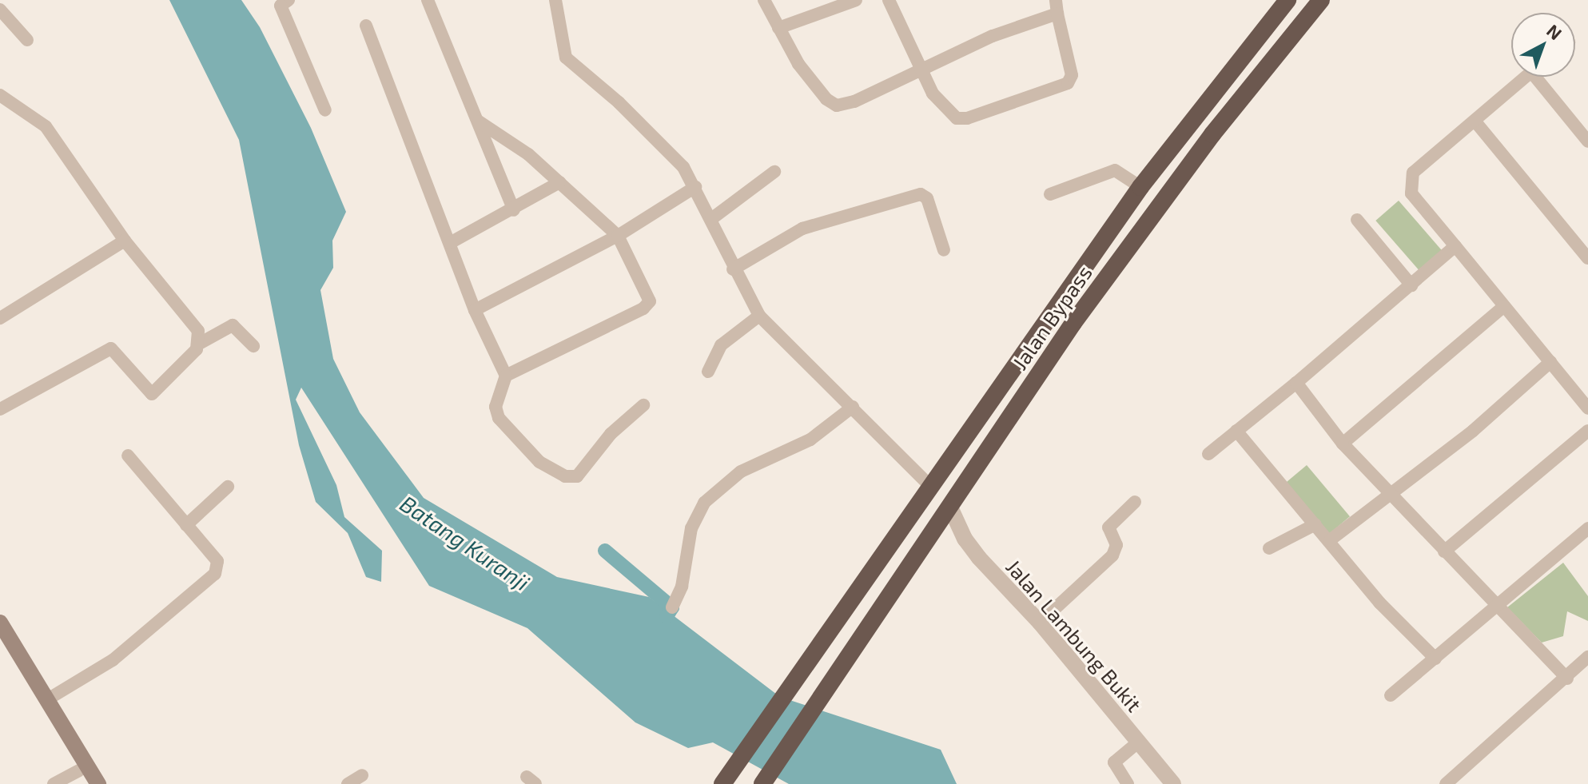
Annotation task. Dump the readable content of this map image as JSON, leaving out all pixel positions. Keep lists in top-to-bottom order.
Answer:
{
  "streets": {
    "highway": ["Jalan Bypass"],
    "street": ["Jalan Lambung Bukit"]
  },
  "crossings": [
    ["Jalan Bypass", "Jalan Lambung Bukit"]
  ],
  "water": ["Batang Kuranji"],
  "north": "top right"
}
